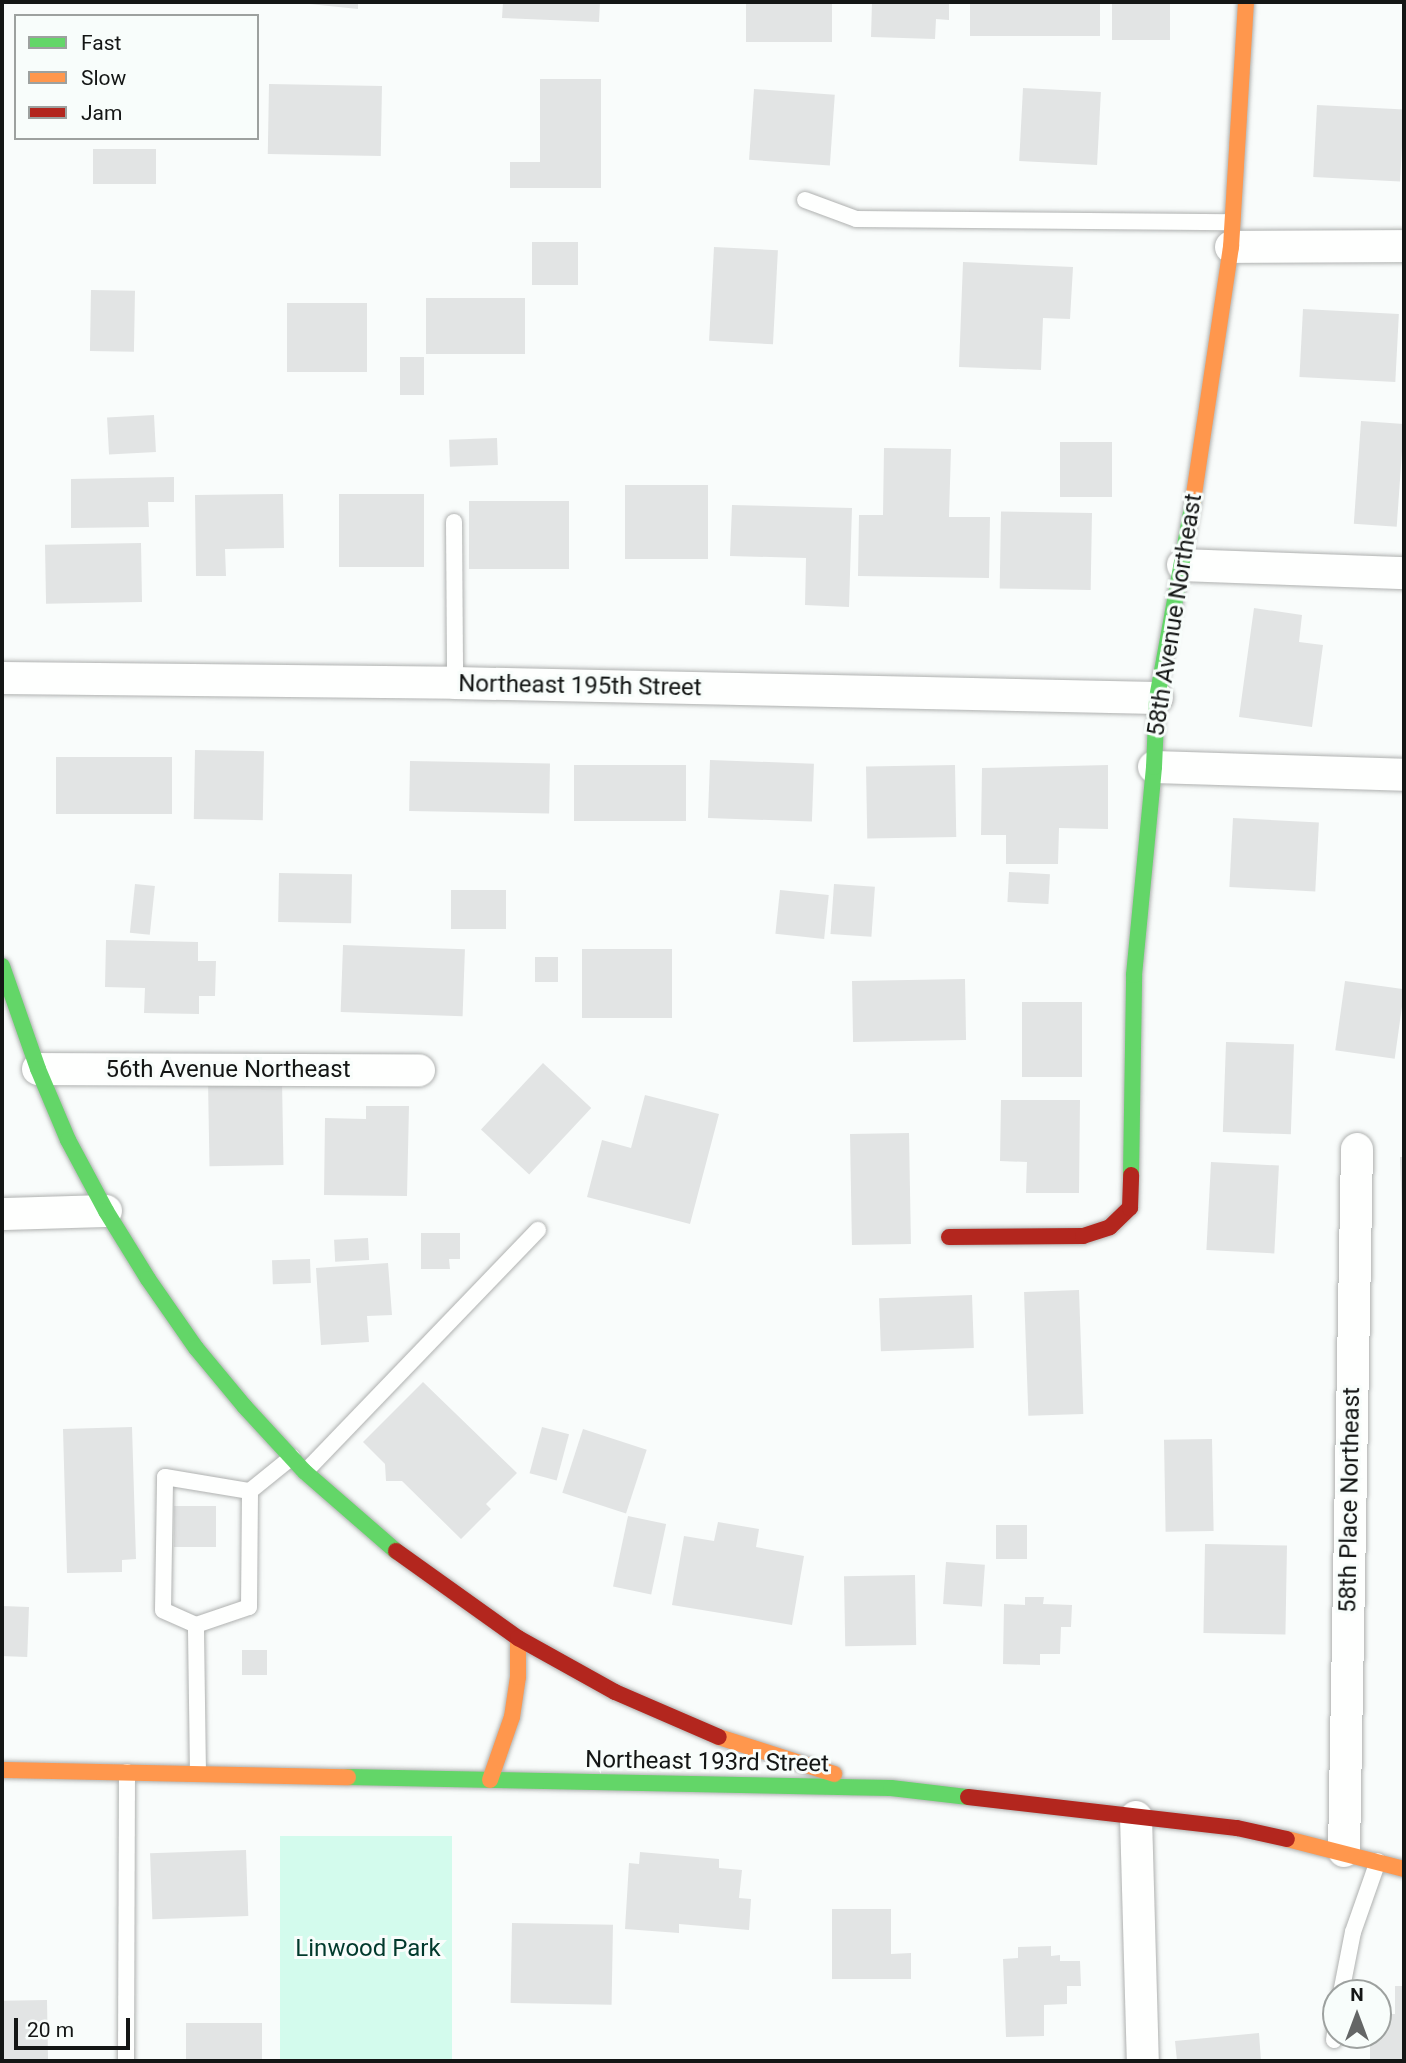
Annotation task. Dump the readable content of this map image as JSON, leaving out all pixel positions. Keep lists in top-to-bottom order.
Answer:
{
  "streets": {
    "street": [
      "58th Avenue Northeast",
      "Northeast 195th Street",
      "56th Avenue Northeast",
      "58th Place Northeast",
      "Northeast 193rd Street"
    ]
  },
  "crossings": [
    ["58th Avenue Northeast", "Northeast 195th Street"],
    ["58th Place Northeast", "Northeast 193rd Street"]
  ],
  "parks": ["Linwood Park"],
  "legend": ["Fast", "Slow", "Jam"],
  "scale_bar": "20 m",
  "north": "top"
}
